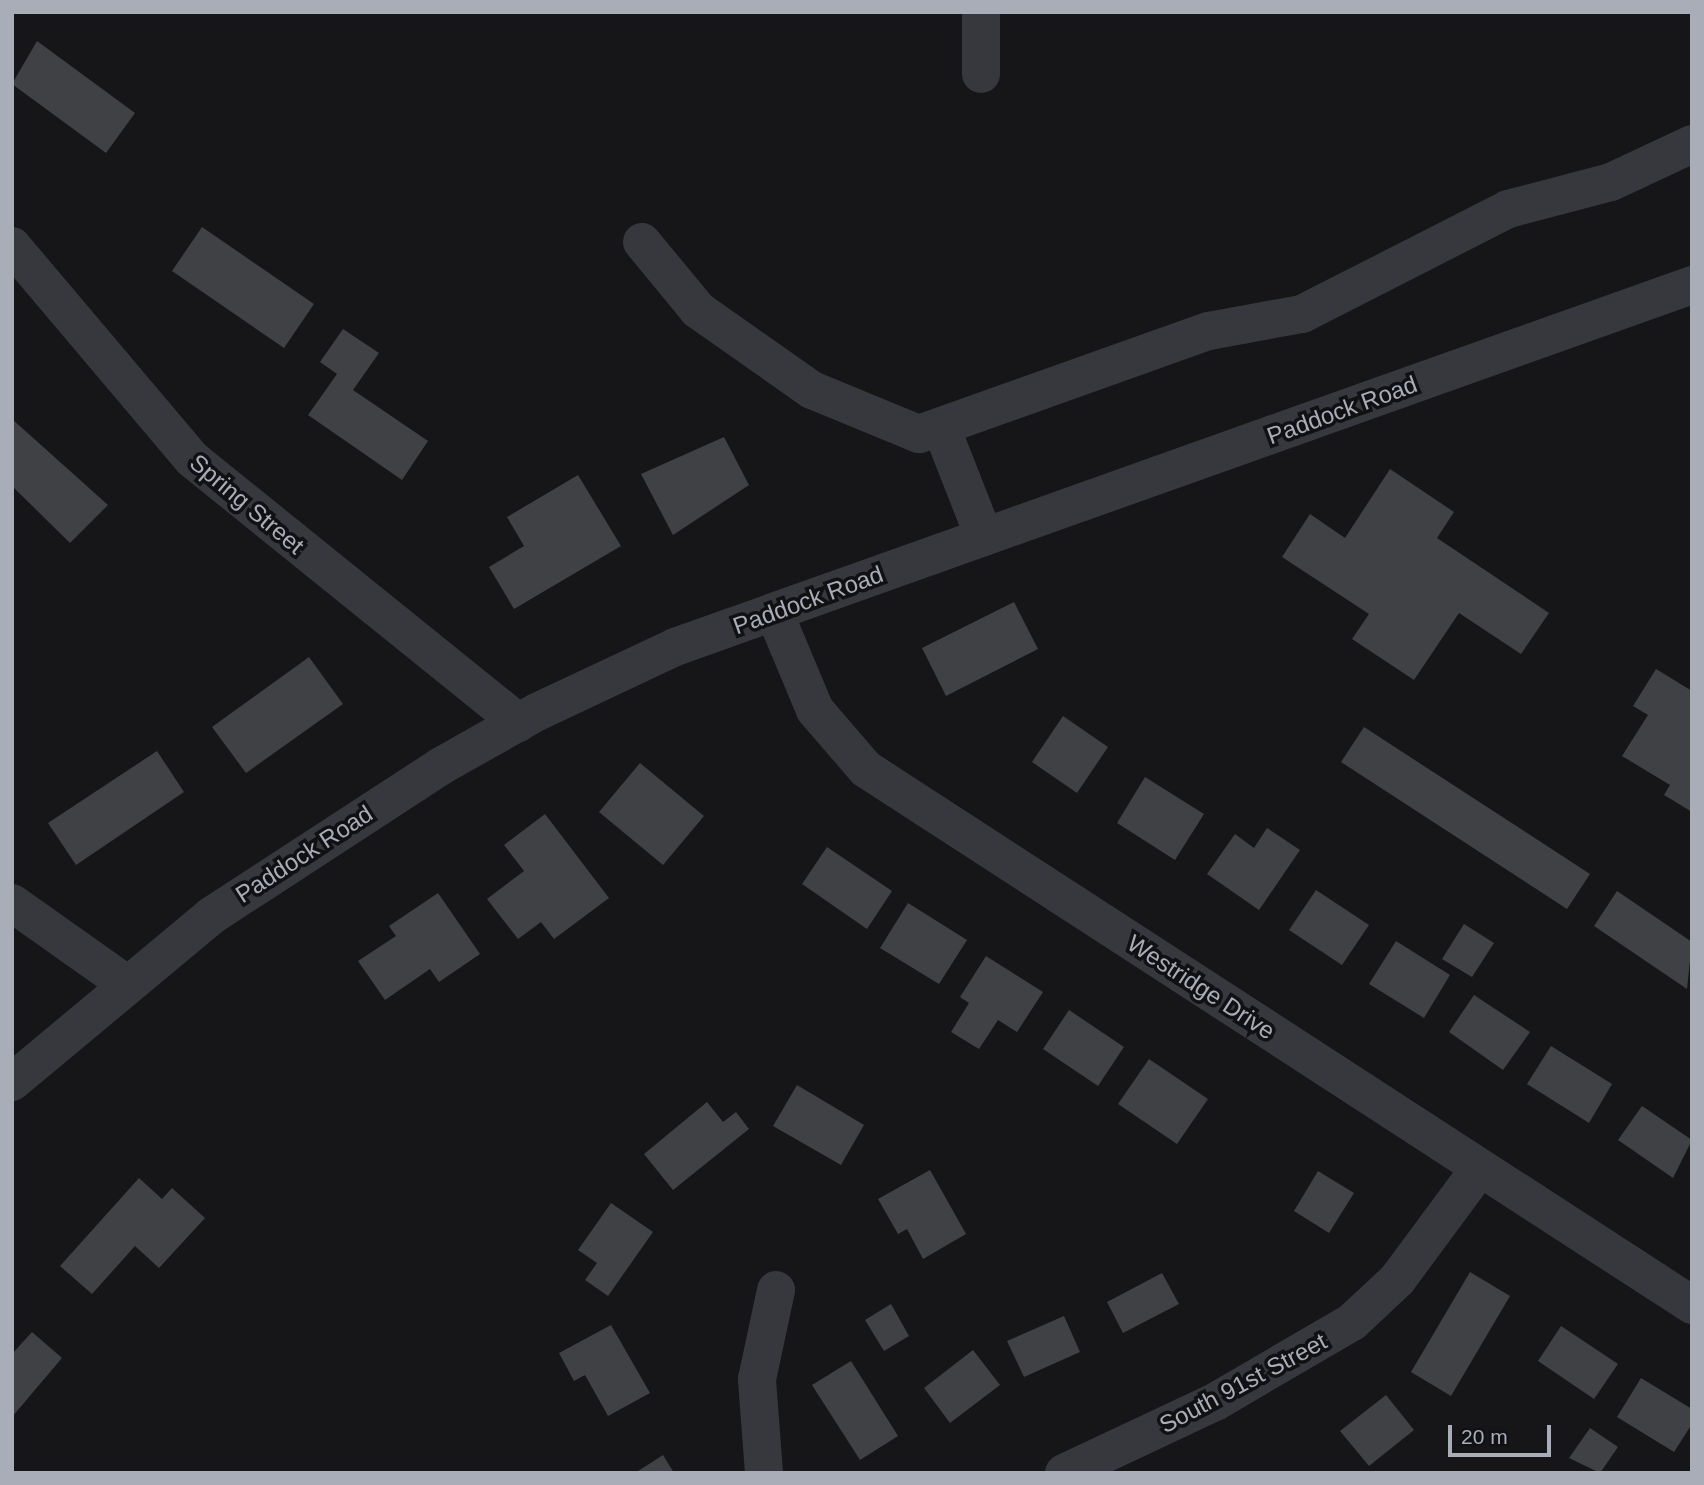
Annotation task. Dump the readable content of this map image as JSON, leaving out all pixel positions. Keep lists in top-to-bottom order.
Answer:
{
  "streets": {
    "street": [
      "Paddock Road",
      "Spring Street",
      "Westridge Drive",
      "South 91st Street"
    ]
  },
  "crossings": [
    ["Paddock Road", "Spring Street"],
    ["Paddock Road", "Westridge Drive"],
    ["Westridge Drive", "South 91st Street"]
  ],
  "scale_bar": "20 m"
}
